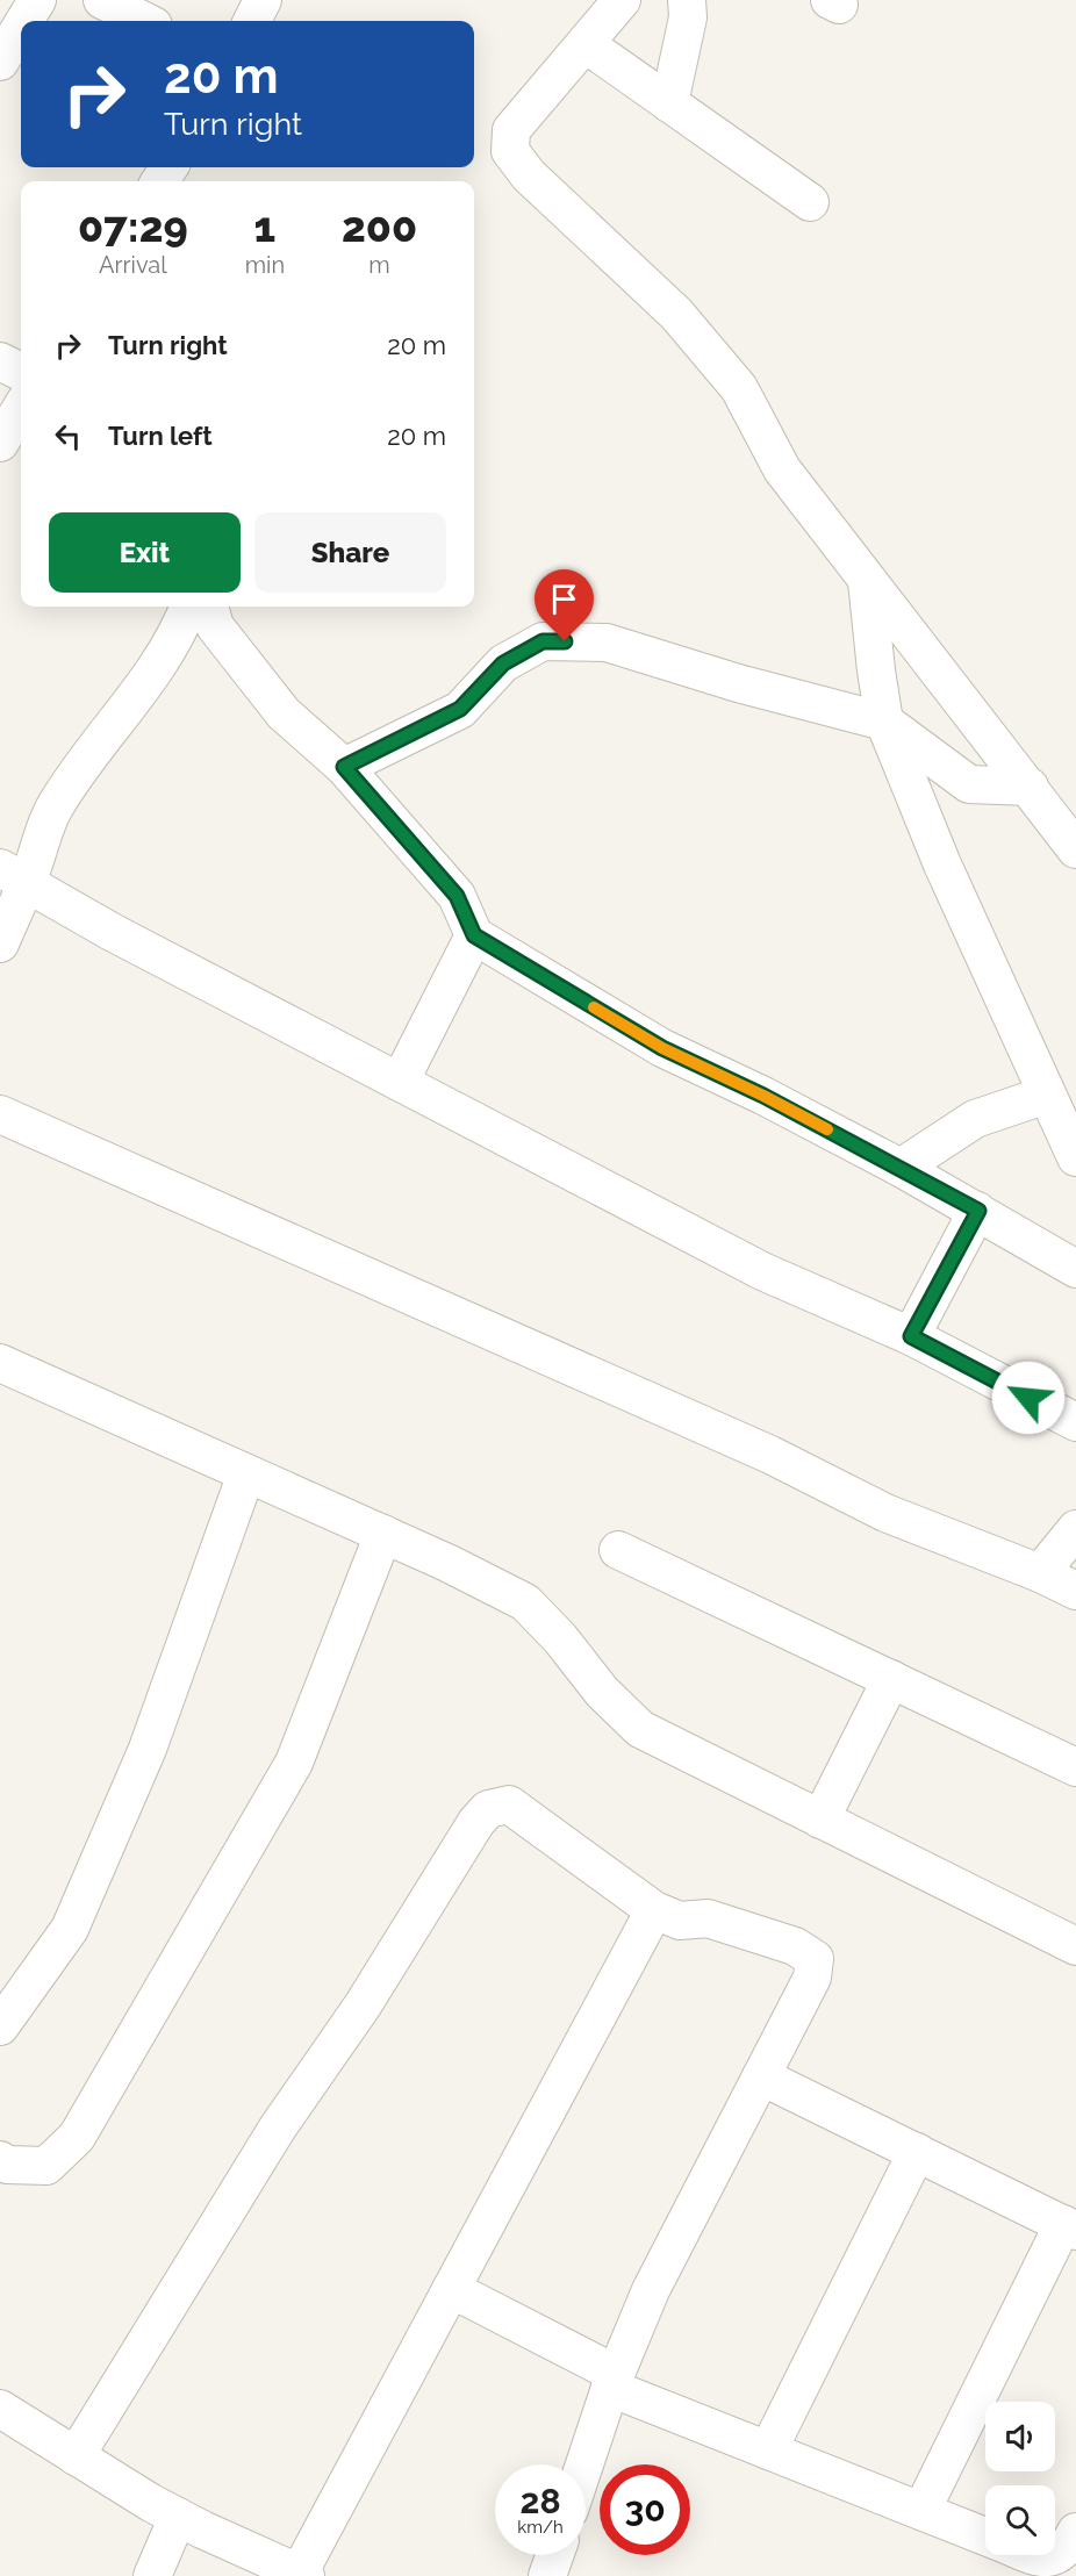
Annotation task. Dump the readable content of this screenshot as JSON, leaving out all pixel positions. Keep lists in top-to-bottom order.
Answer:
{
  "page": {
    "turn": ["20 m", "Turn right"],
    "eta": [
      "07:29",
      "Arrival",
      "1",
      "min",
      "200",
      "m"
    ],
    "list": [
      {
        "name": "Turn right",
        "value": "20 m"
      },
      {
        "name": "Turn left",
        "value": "20 m"
      }
    ],
    "buttons": ["Exit", "Share"],
    "speed": "28 km/h",
    "limit": "30"
  }
}
